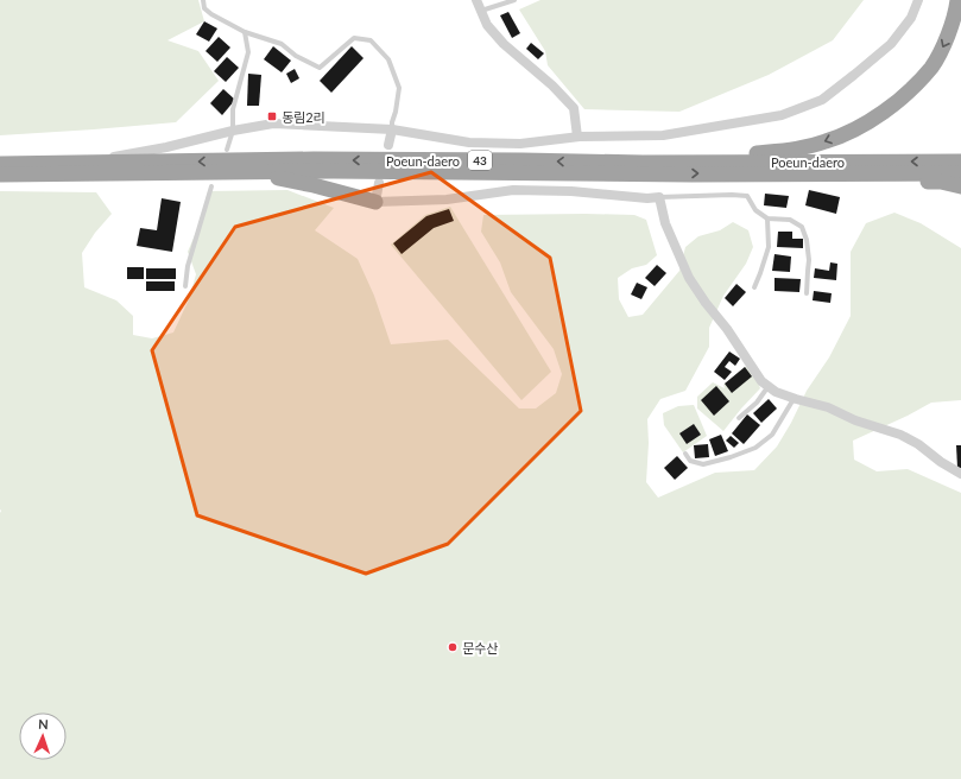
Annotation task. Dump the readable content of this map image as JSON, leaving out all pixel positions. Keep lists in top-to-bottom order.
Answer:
{
  "streets": {
    "highway": ["Poeun-daero", "43"]
  },
  "places": {
    "transit": ["동림2리"],
    "other": ["문수산"]
  },
  "north": "top"
}
